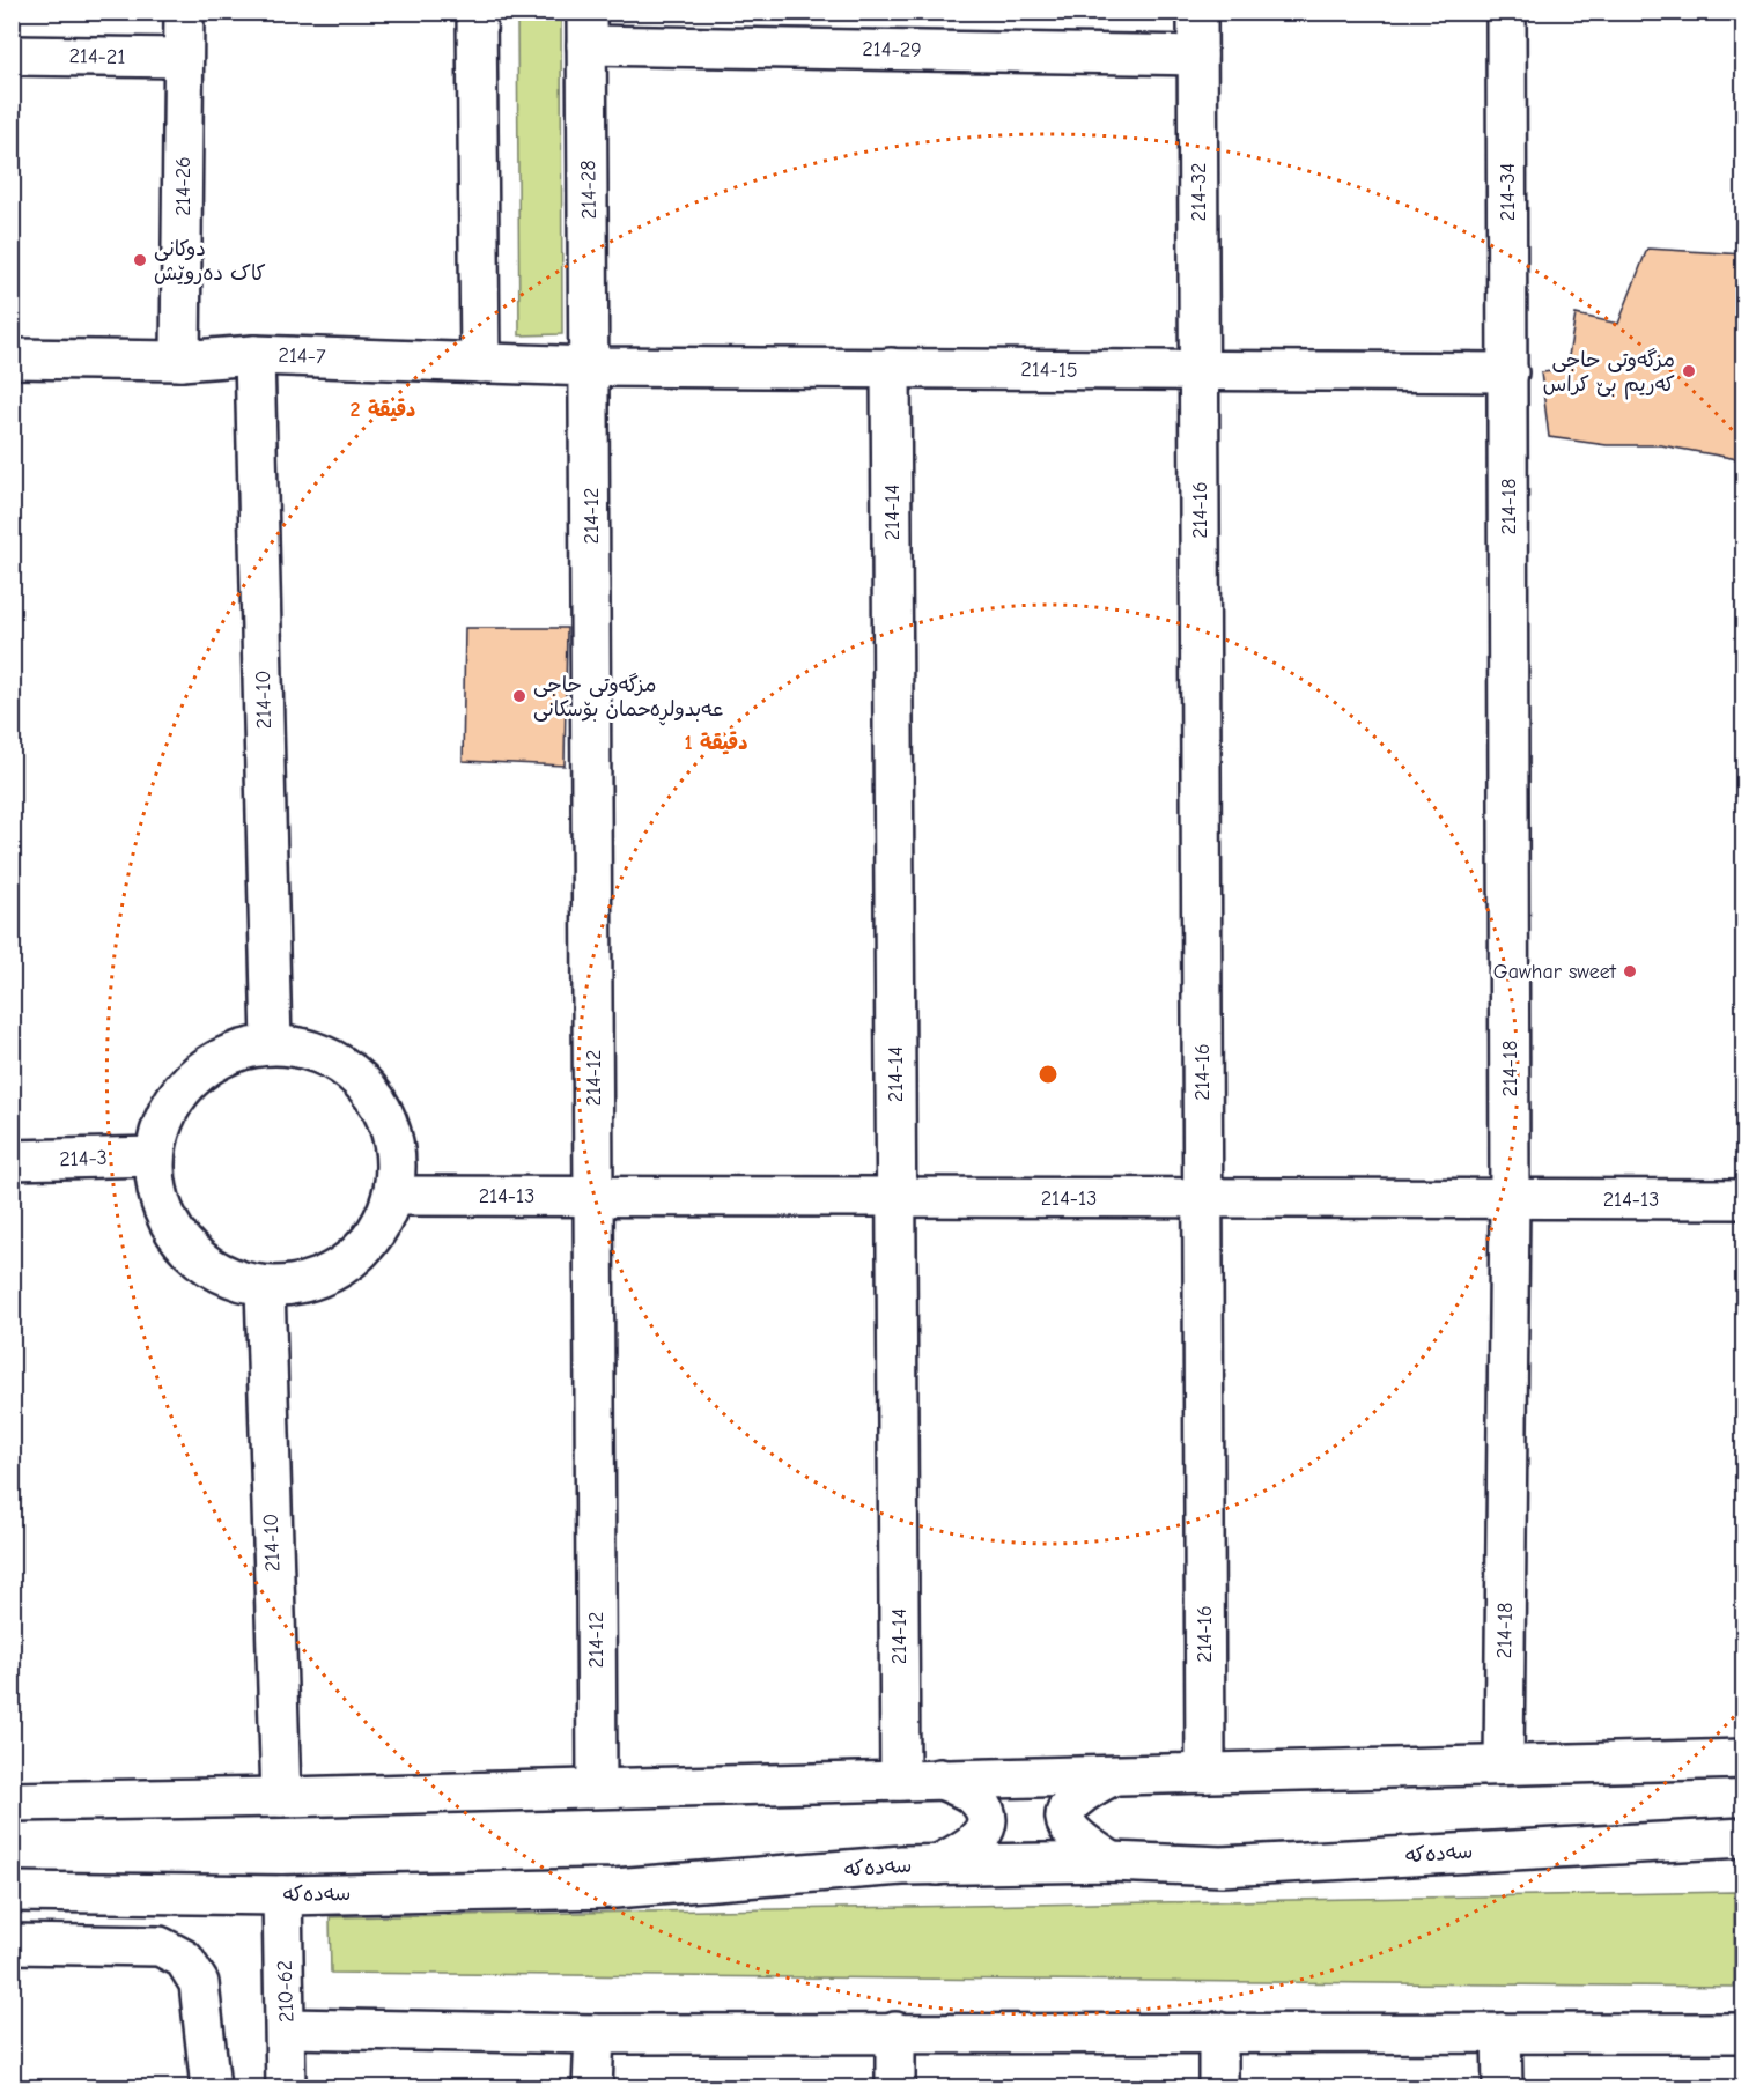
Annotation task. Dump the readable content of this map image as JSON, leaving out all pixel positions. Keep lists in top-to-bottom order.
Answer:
{
  "streets": {
    "street": [
      "214-29",
      "214-21",
      "214-26",
      "214-28",
      "214-32",
      "214-34",
      "214-7",
      "214-15",
      "214-18",
      "214-16",
      "214-14",
      "214-12",
      "214-10",
      "214-3",
      "214-13",
      "سەدەکە",
      "210-62"
    ]
  },
  "crossings": [
    ["214-29", "214-28"],
    ["214-29", "214-32"],
    ["214-21", "214-26"],
    ["214-26", "214-7"],
    ["214-28", "214-7"],
    ["214-28", "214-15"],
    ["214-28", "214-12"],
    ["214-32", "214-15"],
    ["214-32", "214-16"],
    ["214-34", "214-15"],
    ["214-34", "214-18"],
    ["214-7", "214-15"],
    ["214-7", "214-12"],
    ["214-7", "214-10"],
    ["214-15", "214-18"],
    ["214-15", "214-16"],
    ["214-15", "214-14"],
    ["214-15", "214-12"],
    ["214-18", "214-13"],
    ["214-16", "214-13"],
    ["214-14", "214-13"],
    ["214-12", "214-13"],
    ["214-10", "214-3"],
    ["214-10", "214-13"],
    ["214-3", "214-13"],
    ["سەدەکە", "210-62"]
  ],
  "places": [
    "دوکانی کاک دەروێش",
    "مزگەوتی حاجی کەریم بێ کراس",
    "مزگەوتی حاجی عەبدولڕەحمان بۆسکانی",
    "Gawhar sweet"
  ],
  "rings": ["2 دقيقة", "1 دقيقة"]
}
